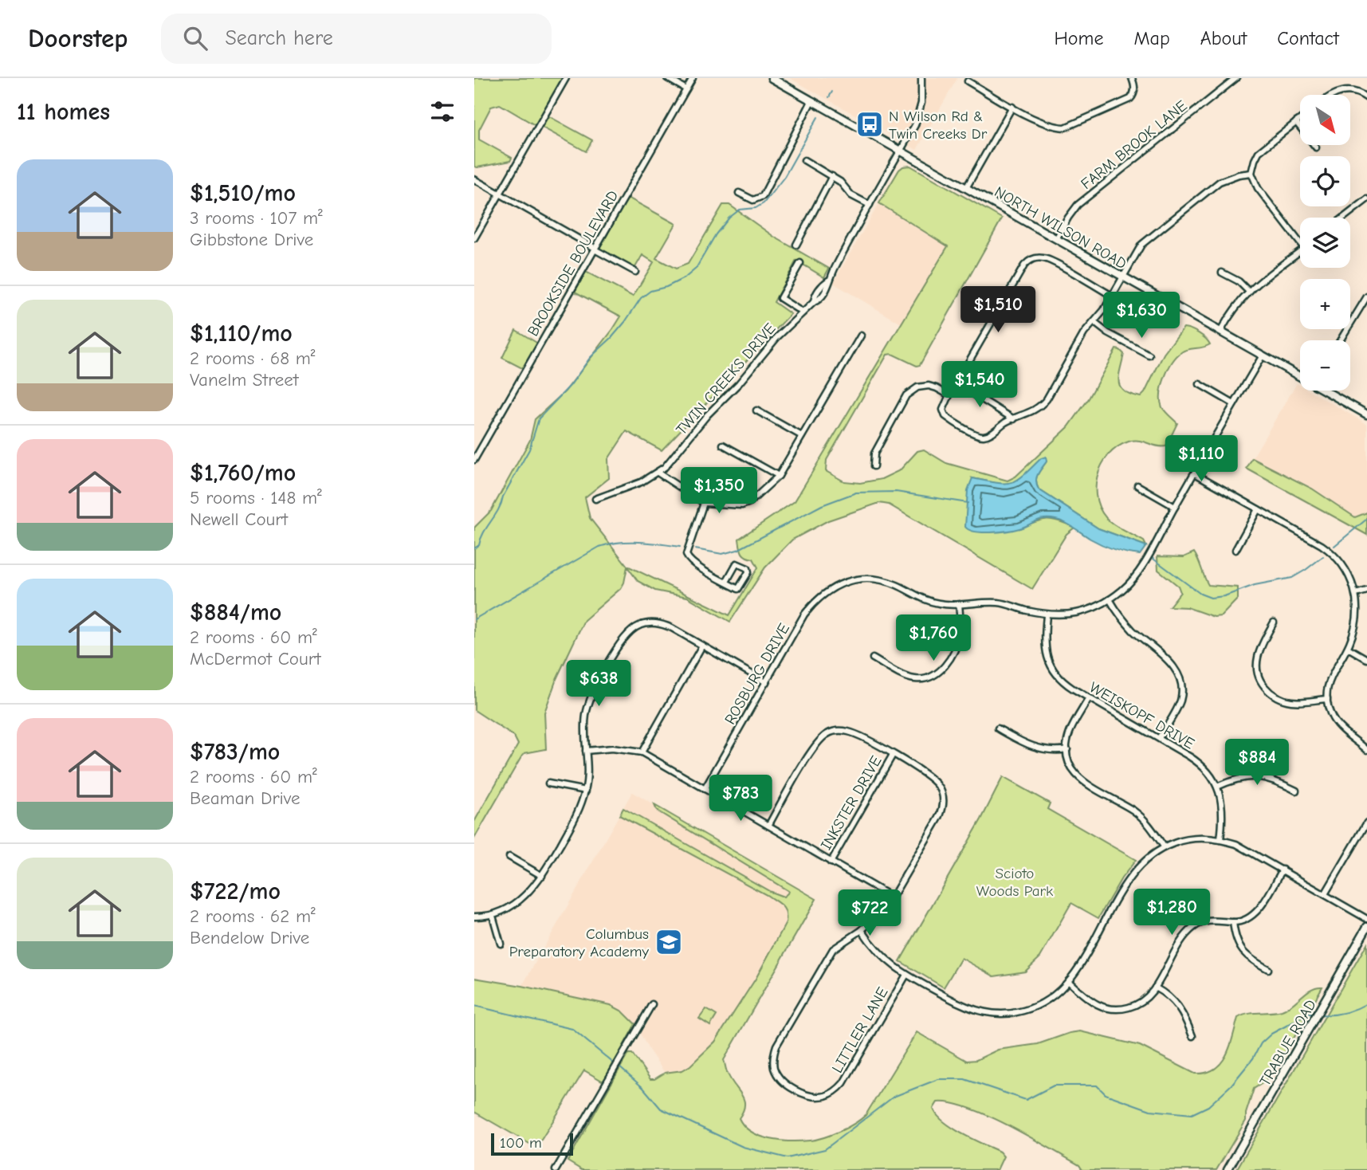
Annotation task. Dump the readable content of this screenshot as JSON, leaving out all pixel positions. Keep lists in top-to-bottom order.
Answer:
{
  "streets": {
    "main road": ["NORTH WILSON ROAD", "TRABUE ROAD"],
    "street": [
      "FARM BROOK LANE",
      "BROOKSIDE BOULEVARD",
      "TWIN CREEKS DRIVE",
      "ROSBURG DRIVE",
      "WEISKOPF DRIVE",
      "INKSTER DRIVE",
      "LITTLER LANE"
    ]
  },
  "crossings": [
    ["FARM BROOK LANE", "NORTH WILSON ROAD"],
    ["NORTH WILSON ROAD", "TWIN CREEKS DRIVE"]
  ],
  "parks": ["Scioto Woods Park"],
  "places": {
    "bus stop": ["N Wilson Rd & Twin Creeks Dr"],
    "school or university": ["Columbus Preparatory Academy"]
  },
  "scale_bar": "100 m",
  "north": "bottom right",
  "page": {
    "header": "Doorstep",
    "search": "Search here",
    "nav": [
      "Home",
      "Map",
      "About",
      "Contact"
    ],
    "heading": "11 homes",
    "map_buttons": ["+", "−"],
    "list": [
      {
        "name": "$1,510/mo",
        "note": "3 rooms · 107 m² · Gibbstone Drive"
      },
      {
        "name": "$1,110/mo",
        "note": "2 rooms · 68 m² · Vanelm Street"
      },
      {
        "name": "$1,760/mo",
        "note": "5 rooms · 148 m² · Newell Court"
      },
      {
        "name": "$884/mo",
        "note": "2 rooms · 60 m² · McDermot Court"
      },
      {
        "name": "$783/mo",
        "note": "2 rooms · 60 m² · Beaman Drive"
      },
      {
        "name": "$722/mo",
        "note": "2 rooms · 62 m² · Bendelow Drive"
      }
    ],
    "price": [
      "$1,510",
      "$1,630",
      "$1,540",
      "$1,110",
      "$1,350",
      "$1,760",
      "$638",
      "$884",
      "$783",
      "$1,280",
      "$722"
    ],
    "scale": "100 m"
  }
}
